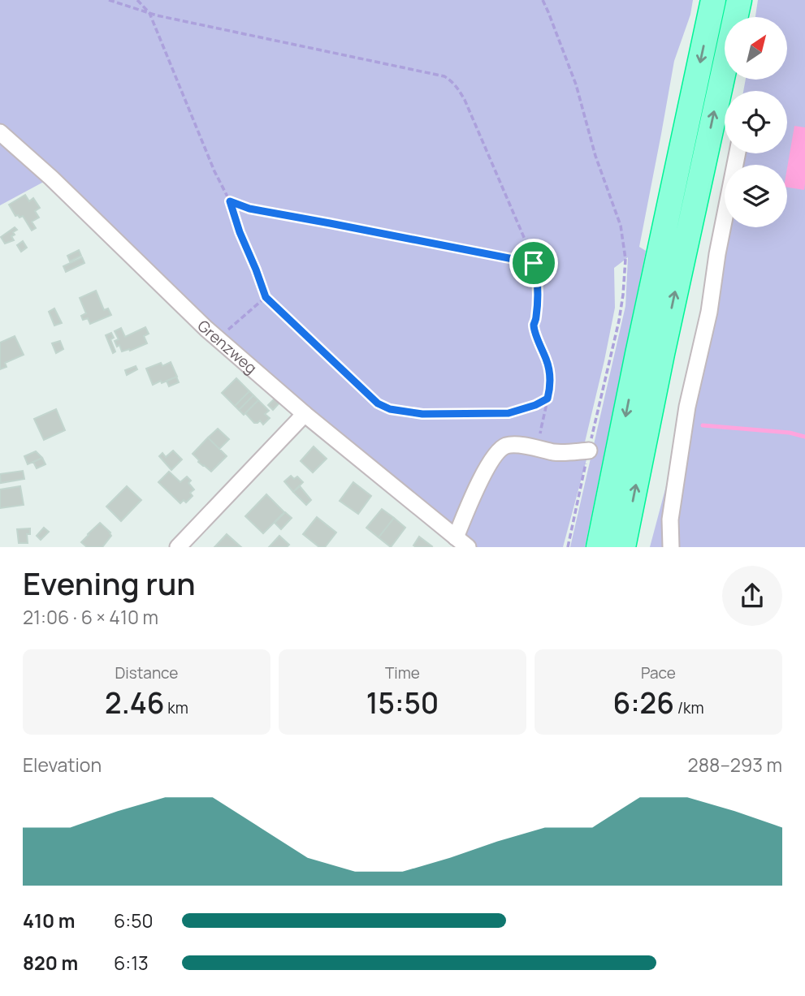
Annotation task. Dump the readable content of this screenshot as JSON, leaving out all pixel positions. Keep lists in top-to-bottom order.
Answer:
{
  "streets": {
    "street": ["Grenzweg"]
  },
  "north": "top right",
  "page": {
    "heading": ["Evening run", "21:06 · 6 × 410 m"],
    "stats": [
      ["Distance", "2.46 km"],
      ["Time", "15:50"],
      ["Pace", "6:26 /km"]
    ],
    "chart": ["Elevation", "288–293 m"],
    "list": [
      {
        "name": "410 m",
        "note": "6:50"
      },
      {
        "name": "820 m",
        "note": "6:13"
      }
    ]
  }
}
